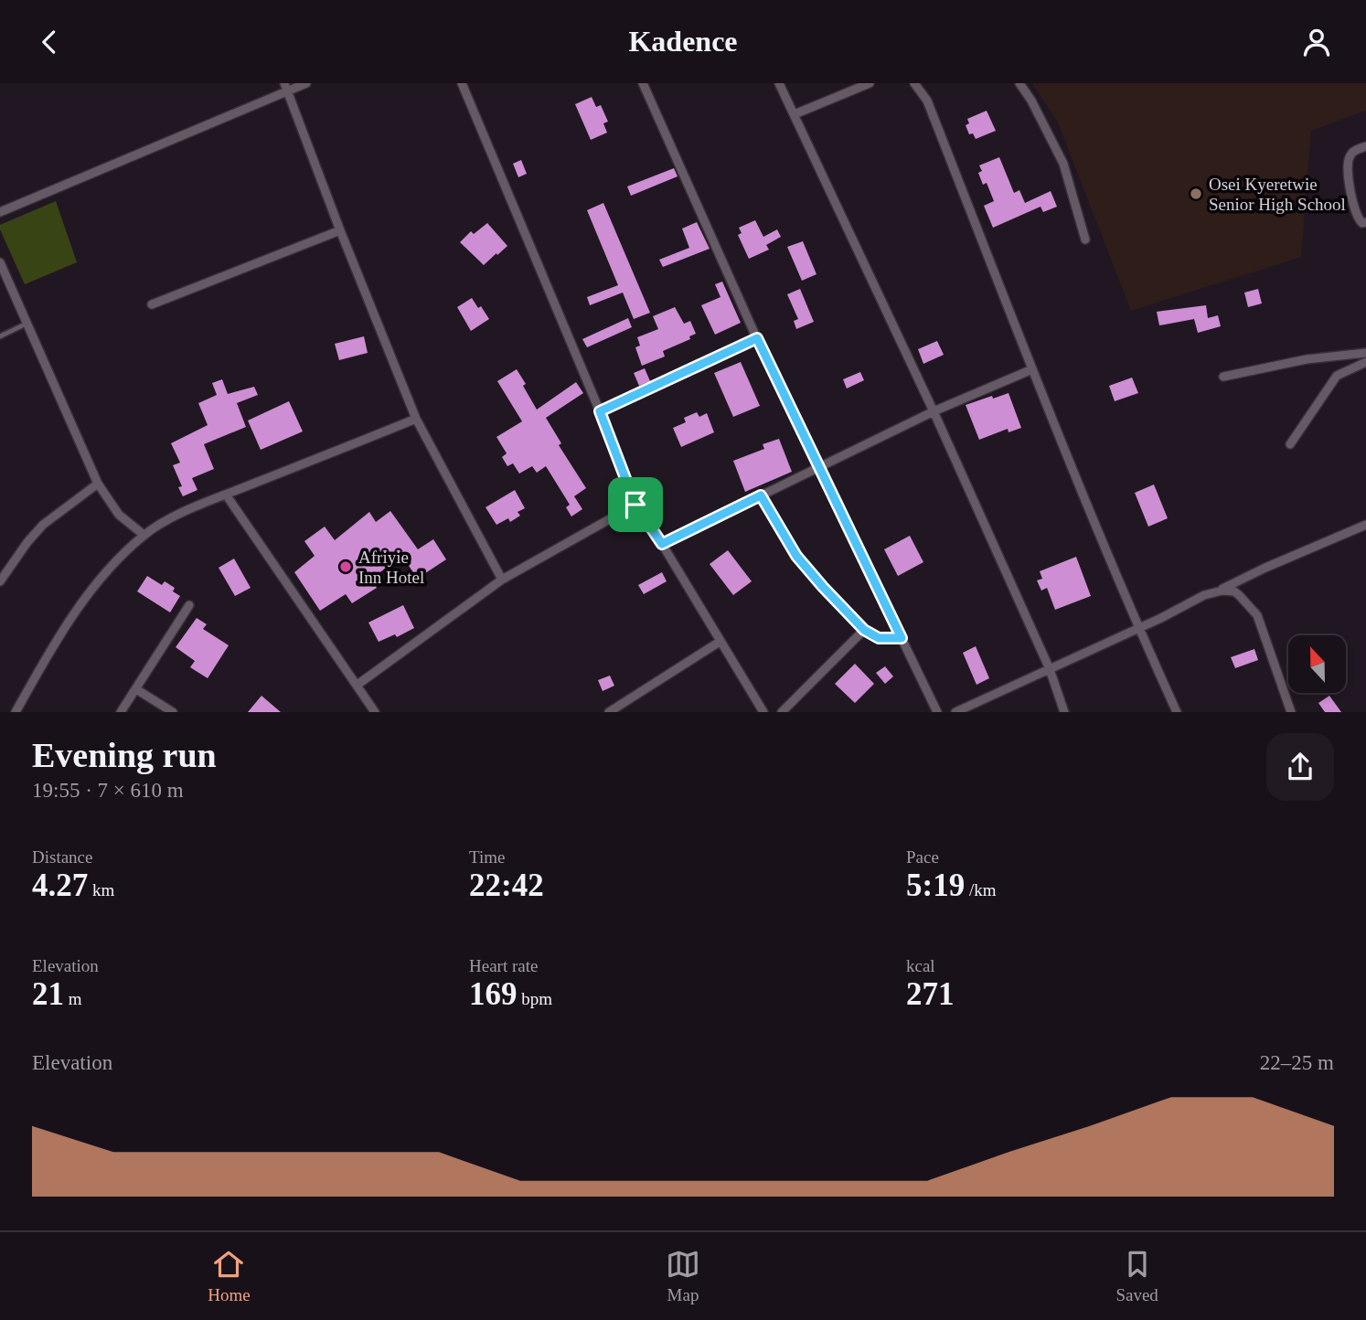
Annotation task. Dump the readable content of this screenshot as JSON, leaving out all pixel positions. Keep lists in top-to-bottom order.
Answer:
{
  "places": ["Osei Kyeretwie Senior High School", "Afriyie Inn Hotel"],
  "north": "top",
  "page": {
    "header": "Kadence",
    "heading": ["Evening run", "19:55 · 7 × 610 m"],
    "stats": [
      ["Distance", "4.27 km"],
      ["Time", "22:42"],
      ["Pace", "5:19 /km"],
      ["Elevation", "21 m"],
      ["Heart rate", "169 bpm"],
      ["kcal", "271"]
    ],
    "chart": ["Elevation", "22–25 m"],
    "tabs": ["Home", "Map", "Saved"]
  }
}
